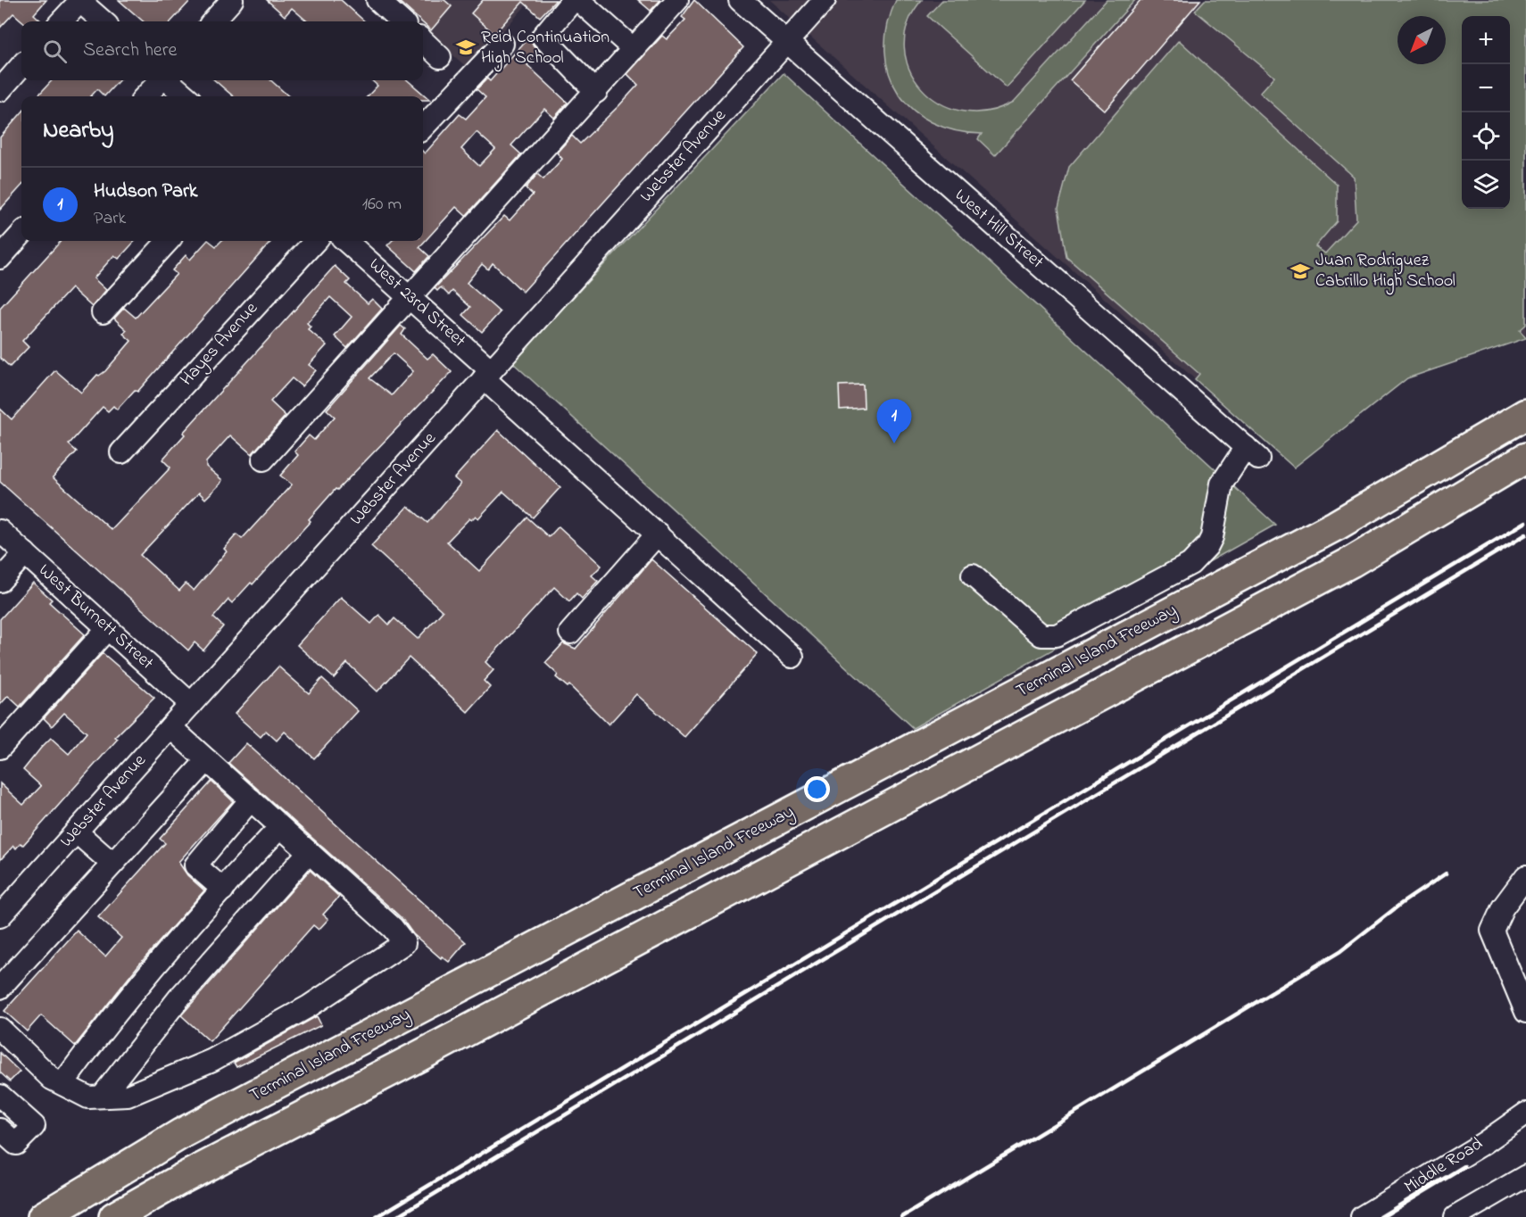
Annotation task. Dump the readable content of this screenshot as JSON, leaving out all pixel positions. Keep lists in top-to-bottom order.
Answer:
{
  "streets": {
    "highway": ["Terminal Island Freeway"],
    "street": [
      "Webster Avenue",
      "West Hill Street",
      "West 23rd Street",
      "Hayes Avenue",
      "West Burnett Street",
      "Middle Road"
    ]
  },
  "crossings": [
    ["Webster Avenue", "West Hill Street"],
    ["Webster Avenue", "West 23rd Street"],
    ["Webster Avenue", "West Burnett Street"]
  ],
  "places": {
    "school or university": ["Reid Continuation High School", "Juan Rodriguez Cabrillo High School"]
  },
  "north": "bottom left",
  "page": {
    "map_buttons": ["+", "−"],
    "search": "Search here",
    "heading": "Nearby",
    "list": [
      {
        "mark": "1",
        "name": "Hudson Park",
        "note": "Park",
        "value": "160 m"
      }
    ],
    "pins": "1"
  }
}
